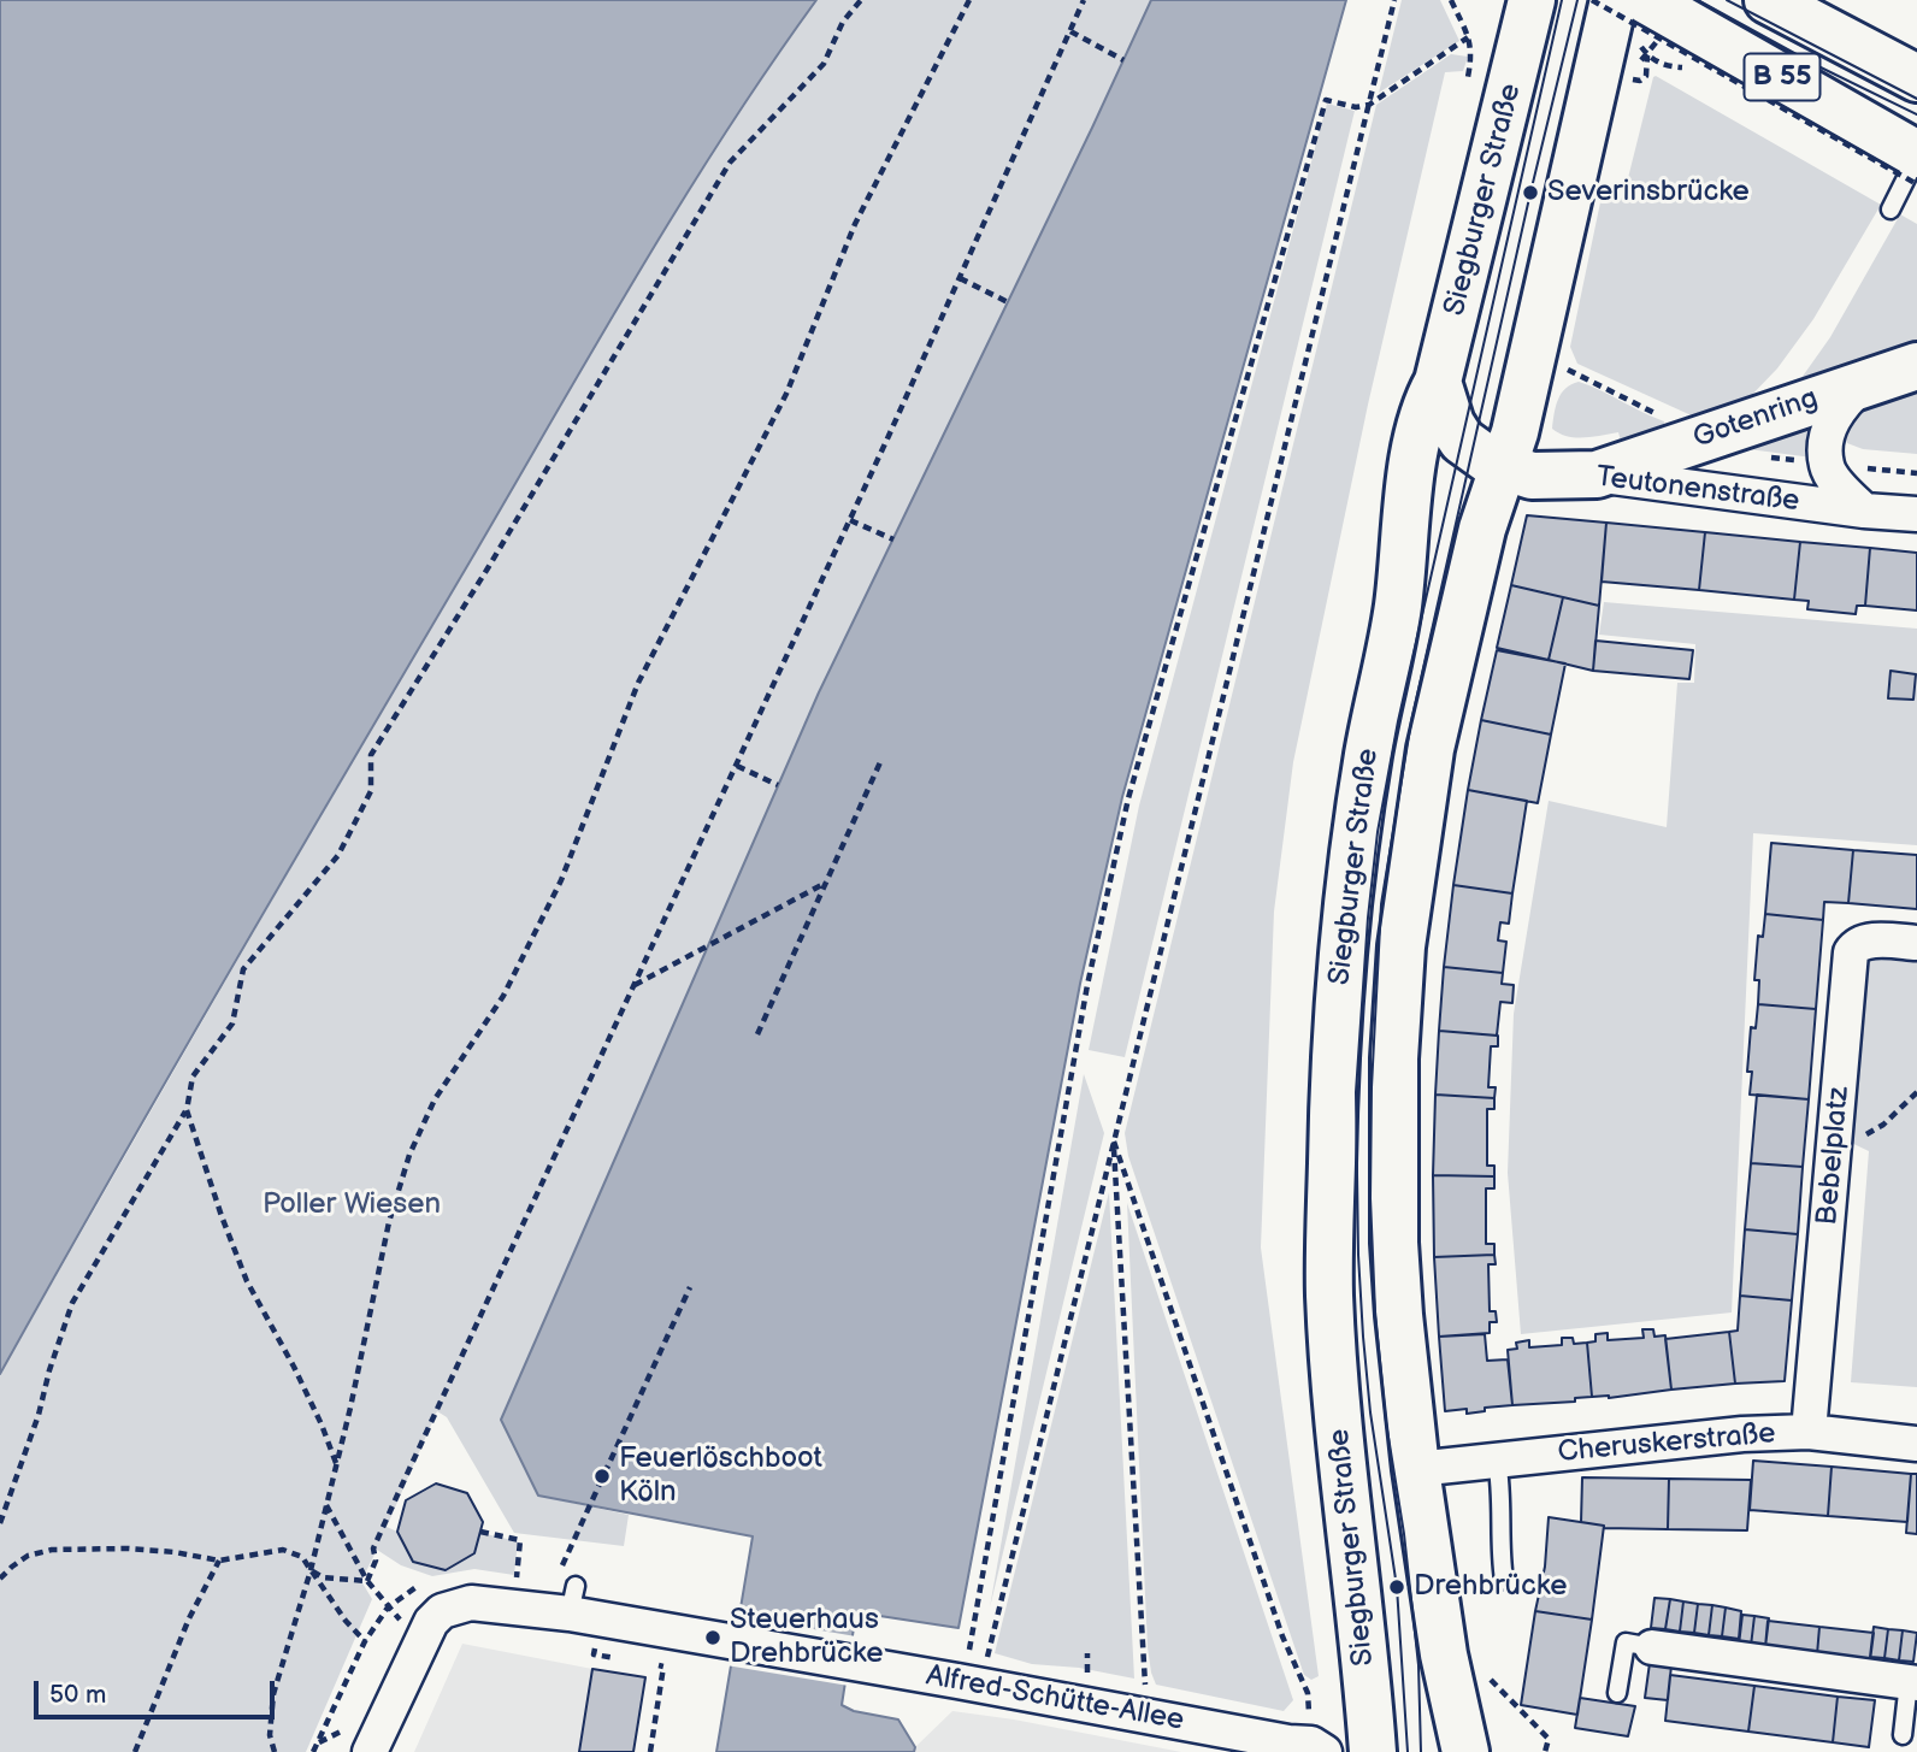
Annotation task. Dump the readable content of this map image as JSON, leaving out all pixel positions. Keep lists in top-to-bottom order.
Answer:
{
  "streets": {
    "main road": [
      "B 55",
      "Siegburger Straße",
      "Gotenring",
      "Teutonenstraße"
    ],
    "street": ["Bebelplatz", "Cheruskerstraße", "Alfred-Schütte-Allee"]
  },
  "crossings": [
    ["Siegburger Straße", "Teutonenstraße"],
    ["Siegburger Straße", "Cheruskerstraße"],
    ["Gotenring", "Teutonenstraße"],
    ["Bebelplatz", "Cheruskerstraße"]
  ],
  "parks": ["Poller Wiesen"],
  "places": [
    "Severinsbrücke",
    "Feuerlöschboot Köln",
    "Drehbrücke",
    "Steuerhaus Drehbrücke"
  ],
  "scale_bar": "50 m"
}
